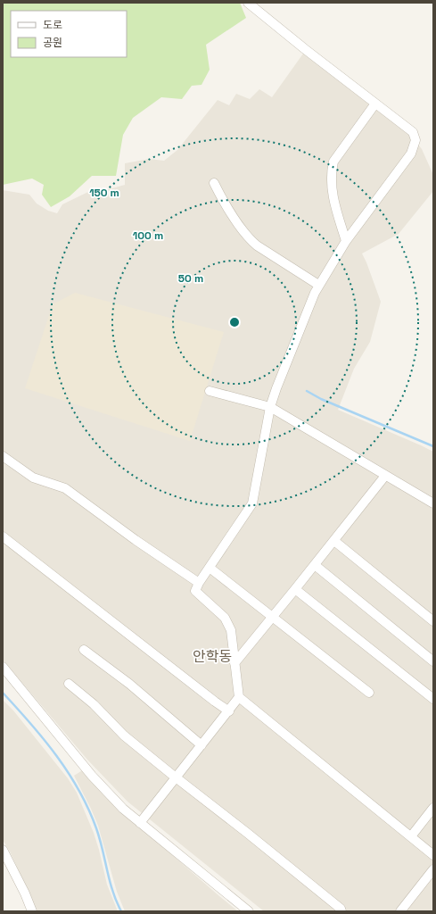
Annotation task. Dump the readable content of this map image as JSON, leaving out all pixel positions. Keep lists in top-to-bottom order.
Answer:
{
  "districts": ["안학동"],
  "legend": ["도로", "공원"],
  "rings": ["150 m", "100 m", "50 m"]
}
